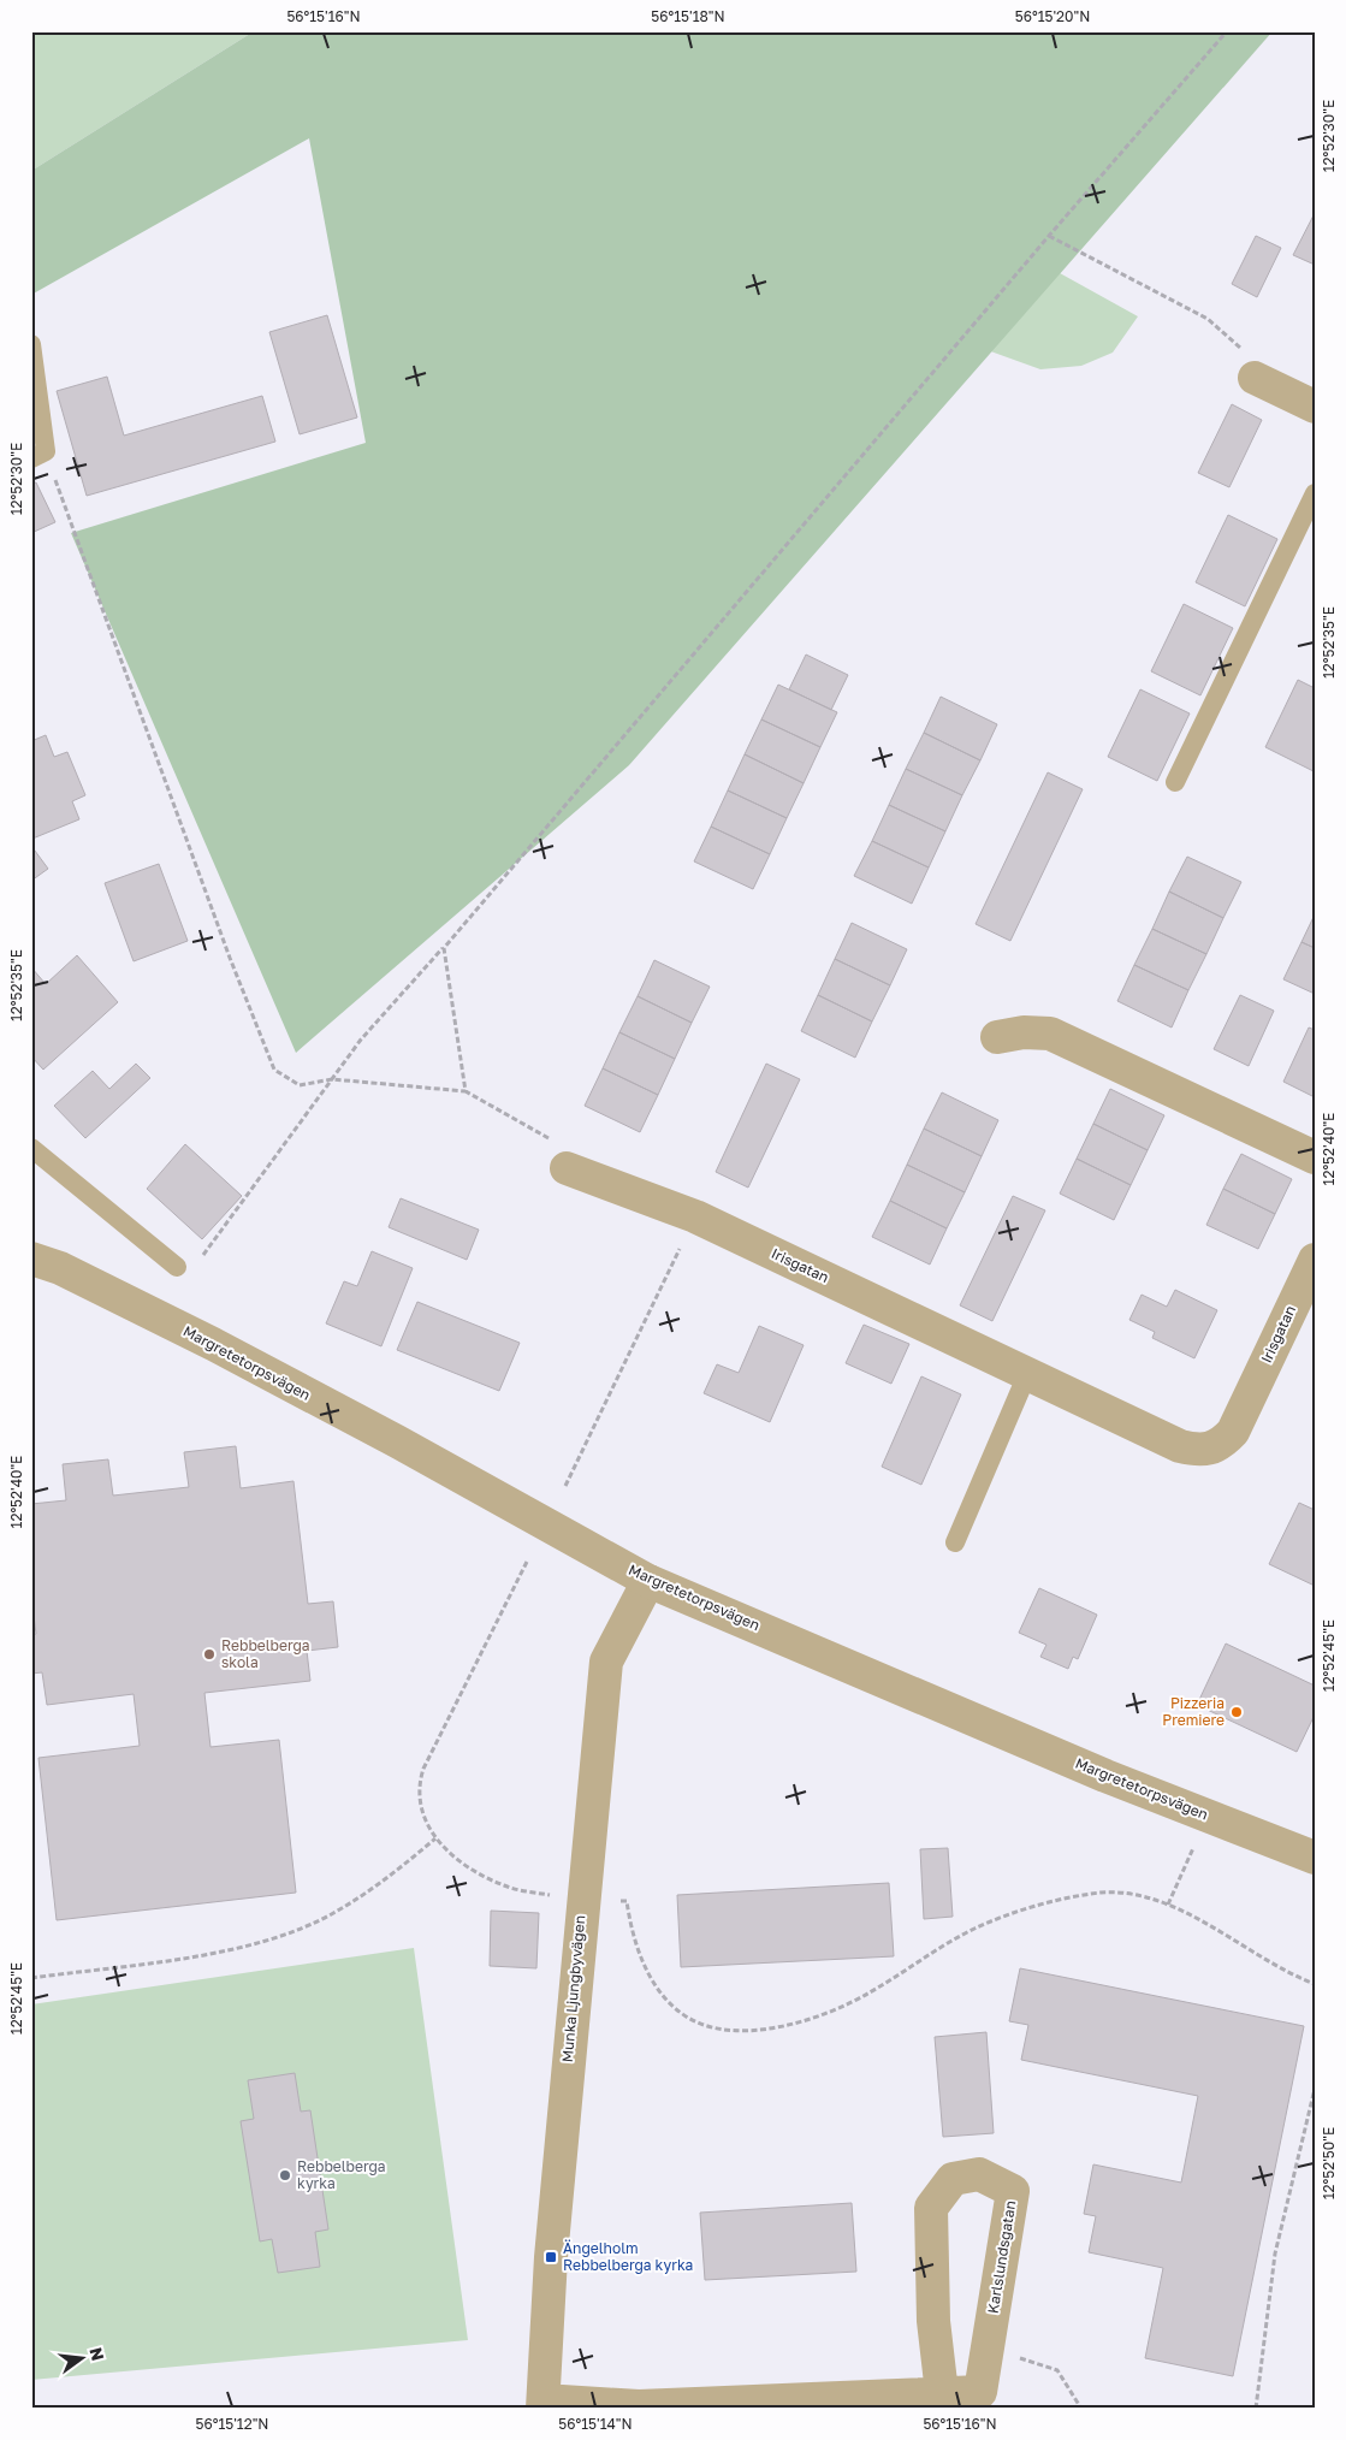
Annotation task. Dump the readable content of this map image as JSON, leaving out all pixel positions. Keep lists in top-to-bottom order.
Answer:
{
  "streets": {
    "street": [
      "Irisgatan",
      "Margretetorpsvägen",
      "Munka Ljungbyvägen",
      "Karlslundsgatan"
    ]
  },
  "crossings": [
    ["Margretetorpsvägen", "Munka Ljungbyvägen"],
    ["Munka Ljungbyvägen", "Karlslundsgatan"]
  ],
  "places": {
    "other": ["Rebbelberga skola", "Pizzeria Premiere", "Rebbelberga kyrka"],
    "transit": ["Ängelholm Rebbelberga kyrka"]
  },
  "north": "right",
  "coordinates": [
    "56°15'16\"N",
    "56°15'18\"N",
    "56°15'20\"N",
    "12°52'30\"E",
    "12°52'35\"E",
    "12°52'40\"E",
    "12°52'45\"E",
    "12°52'50\"E",
    "56°15'12\"N",
    "56°15'14\"N"
  ]
}
